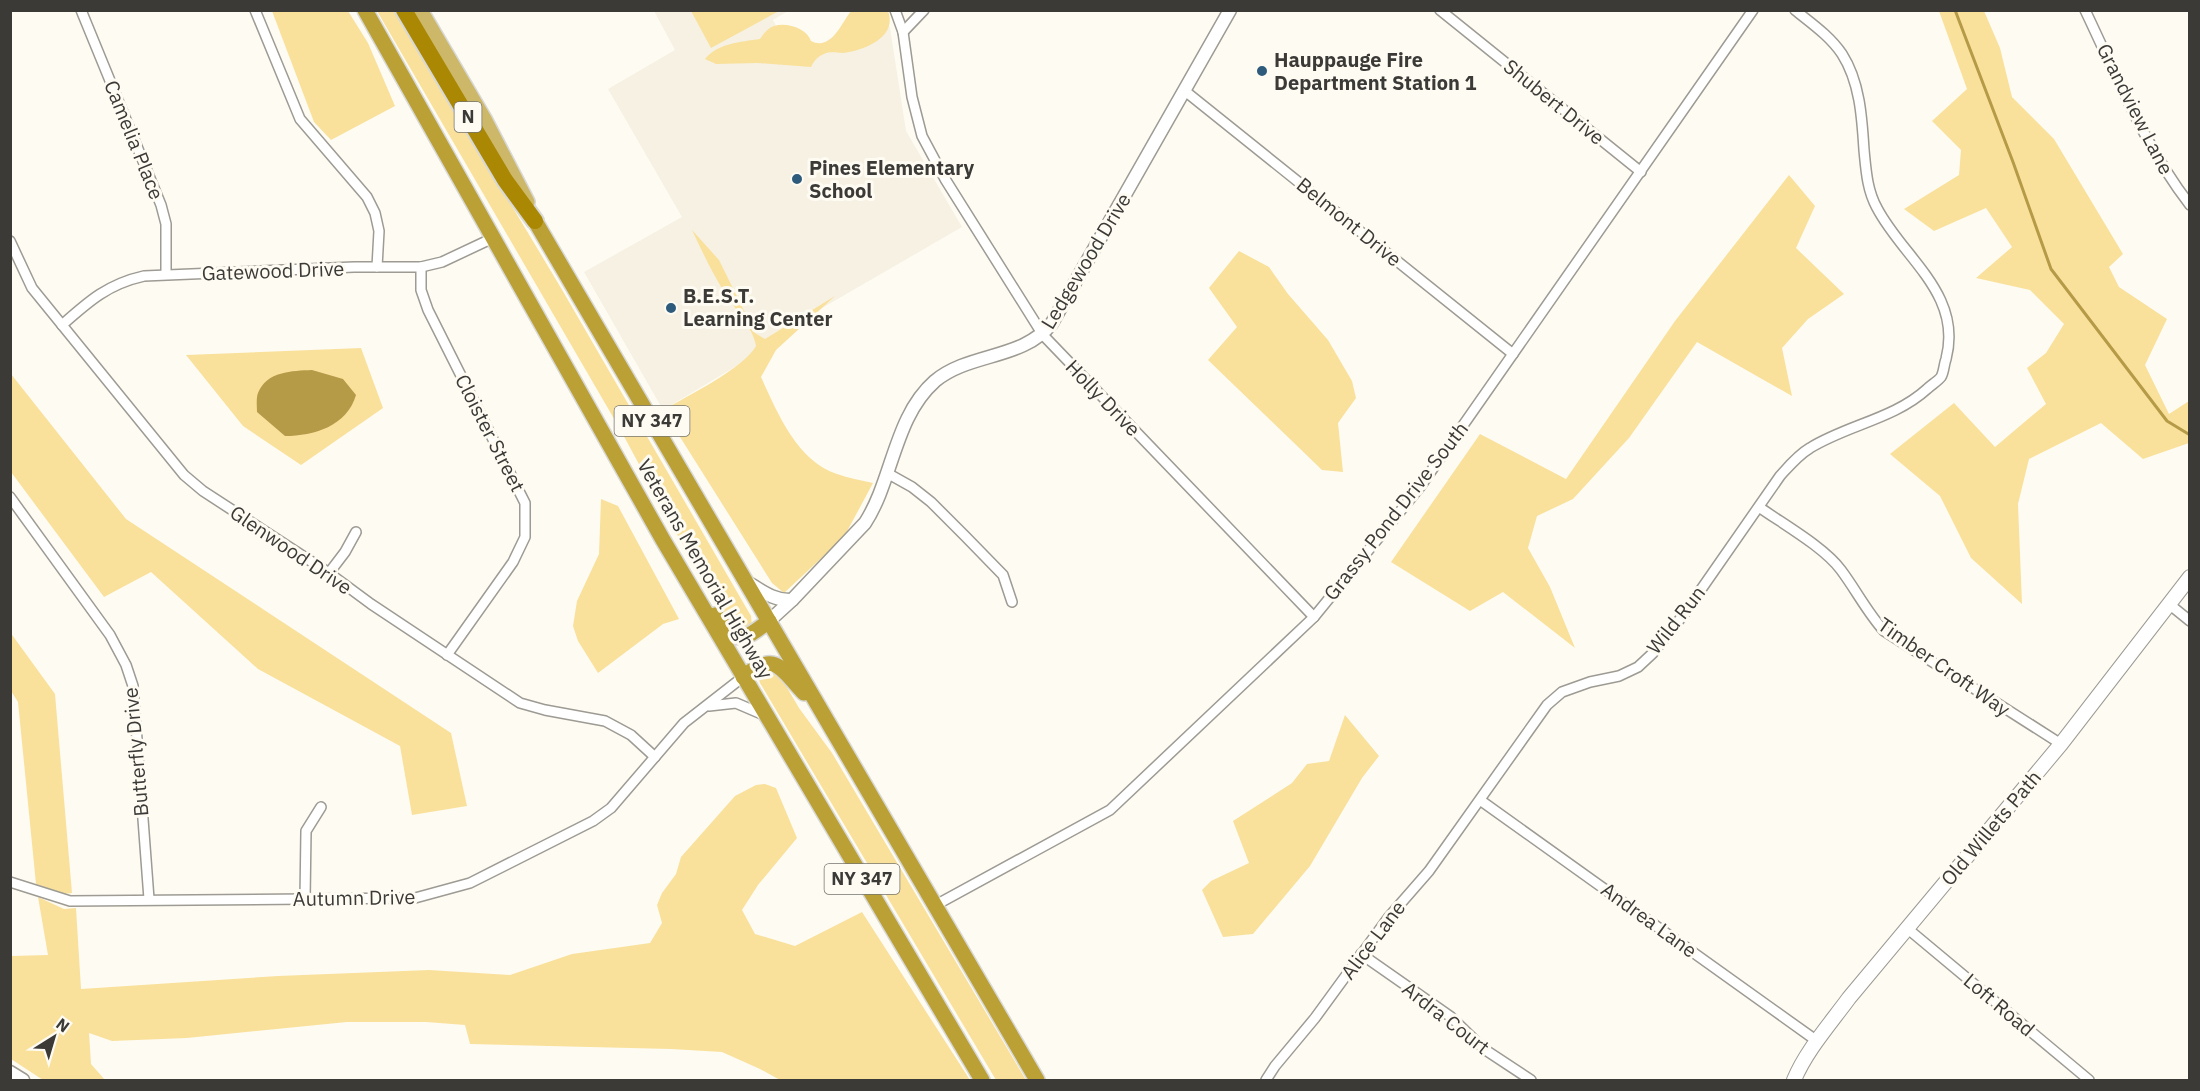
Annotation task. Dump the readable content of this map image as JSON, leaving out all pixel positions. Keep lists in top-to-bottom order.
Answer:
{
  "streets": {
    "highway": ["N", "NY 347", "Veterans Memorial Highway"],
    "main road": ["Old Willets Path"],
    "street": [
      "Shubert Drive",
      "Grandview Lane",
      "Camelia Place",
      "Belmont Drive",
      "Ledgewood Drive",
      "Gatewood Drive",
      "Holly Drive",
      "Cloister Street",
      "Grassy Pond Drive South",
      "Glenwood Drive",
      "Wild Run",
      "Timber Croft Way",
      "Butterfly Drive",
      "Autumn Drive",
      "Andrea Lane",
      "Alice Lane",
      "Loft Road",
      "Ardra Court"
    ]
  },
  "crossings": [
    ["Shubert Drive", "Grassy Pond Drive South"],
    ["N", "Veterans Memorial Highway"],
    ["Camelia Place", "Gatewood Drive"],
    ["Belmont Drive", "Ledgewood Drive"],
    ["Belmont Drive", "Grassy Pond Drive South"],
    ["Ledgewood Drive", "Holly Drive"],
    ["Ledgewood Drive", "Veterans Memorial Highway"],
    ["Gatewood Drive", "Cloister Street"],
    ["Gatewood Drive", "Glenwood Drive"],
    ["Gatewood Drive", "Veterans Memorial Highway"],
    ["Holly Drive", "Grassy Pond Drive South"],
    ["Cloister Street", "Glenwood Drive"],
    ["Grassy Pond Drive South", "Veterans Memorial Highway"],
    ["Glenwood Drive", "Autumn Drive"],
    ["Veterans Memorial Highway", "Autumn Drive"],
    ["Wild Run", "Timber Croft Way"],
    ["Wild Run", "Andrea Lane"],
    ["Wild Run", "Alice Lane"],
    ["Timber Croft Way", "Old Willets Path"],
    ["Butterfly Drive", "Autumn Drive"],
    ["Old Willets Path", "Andrea Lane"],
    ["Old Willets Path", "Loft Road"],
    ["Andrea Lane", "Alice Lane"],
    ["Alice Lane", "Ardra Court"]
  ],
  "places": ["Hauppauge Fire Department Station 1", "Pines Elementary School", "B.E.S.T. Learning Center"],
  "north": "top right"
}
